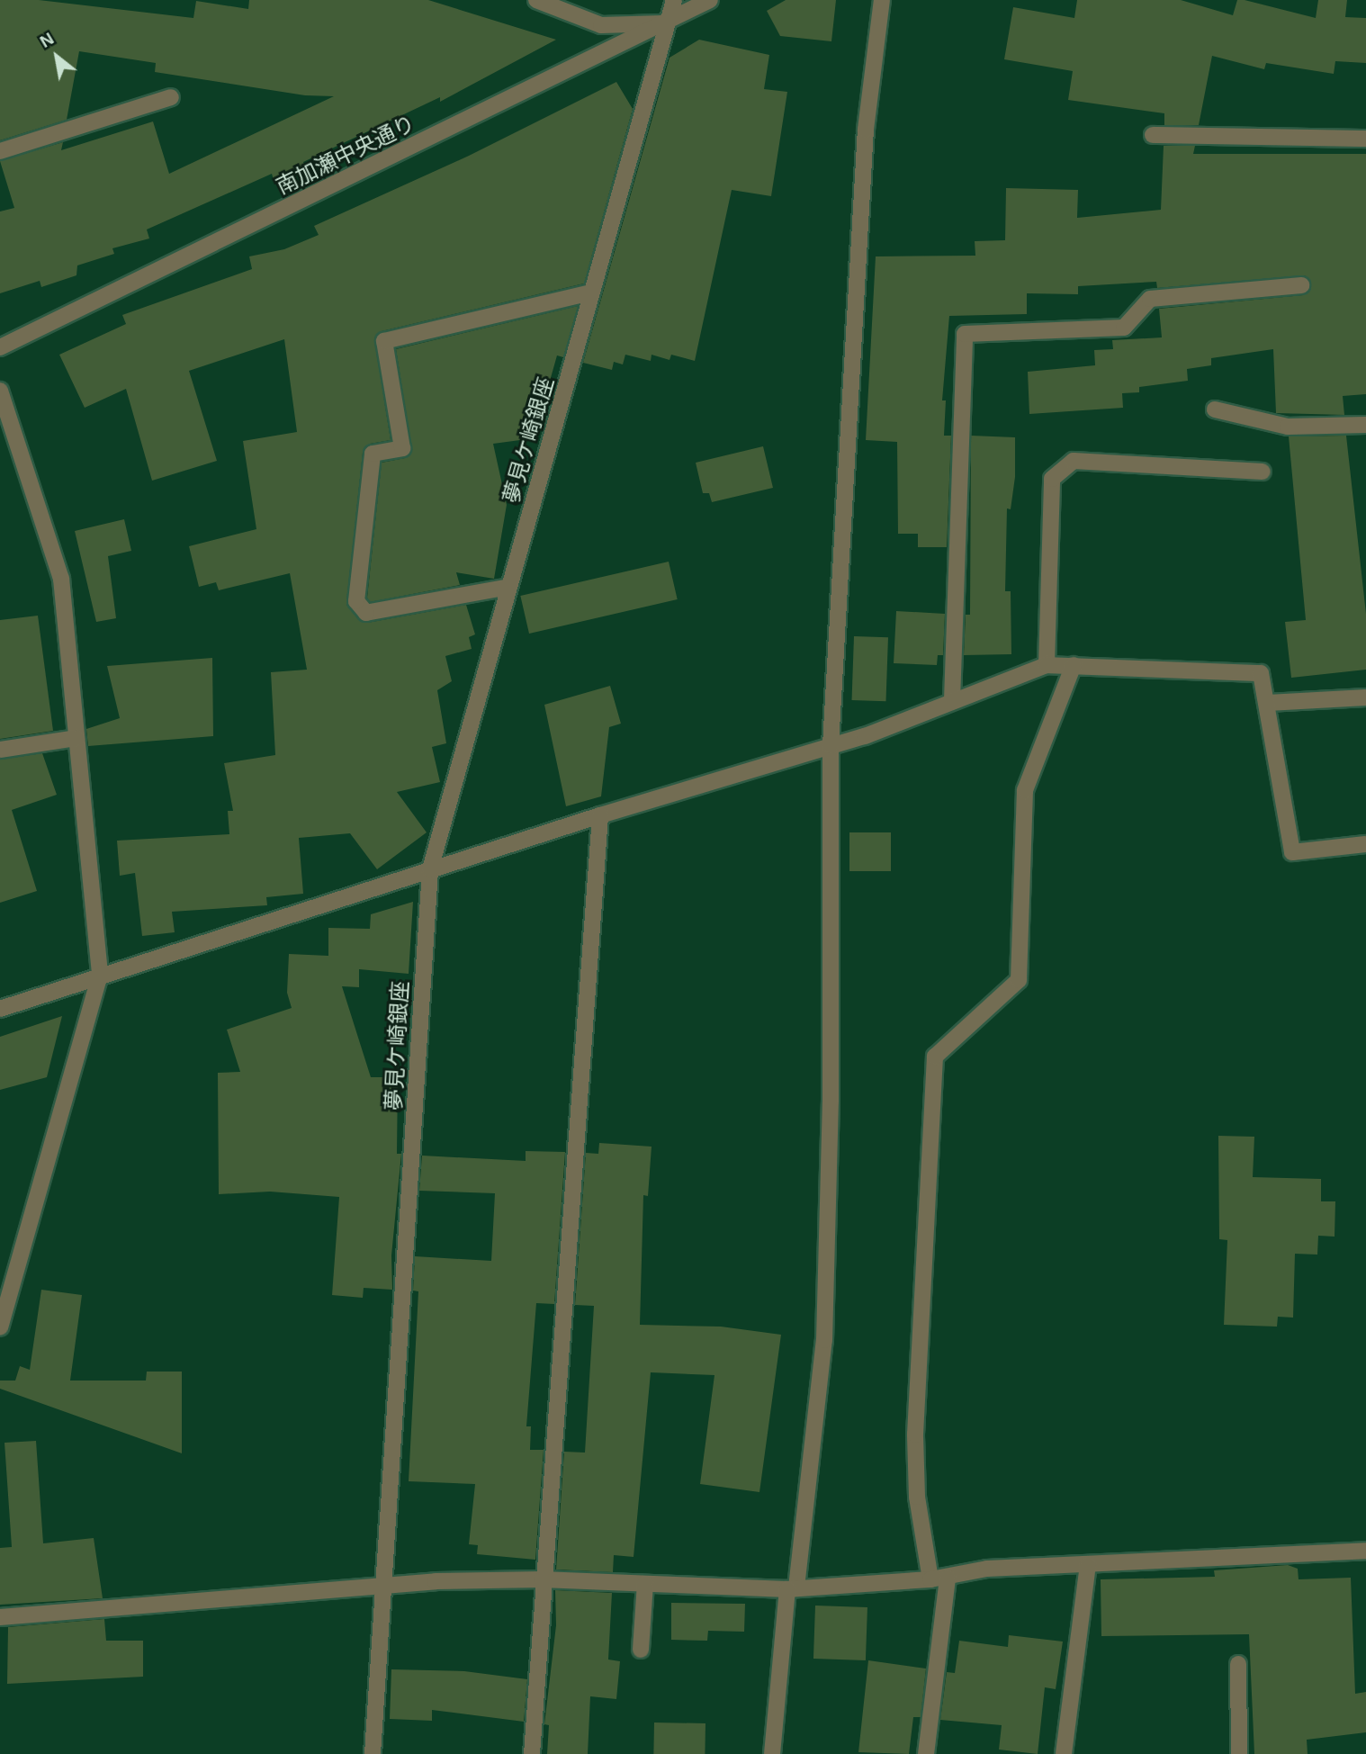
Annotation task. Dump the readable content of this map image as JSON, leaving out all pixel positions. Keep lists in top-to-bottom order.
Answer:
{
  "streets": {
    "street": ["南加瀬中央通り", "夢見ケ崎銀座"]
  },
  "crossings": [
    ["南加瀬中央通り", "夢見ケ崎銀座"]
  ],
  "north": "top left"
}
